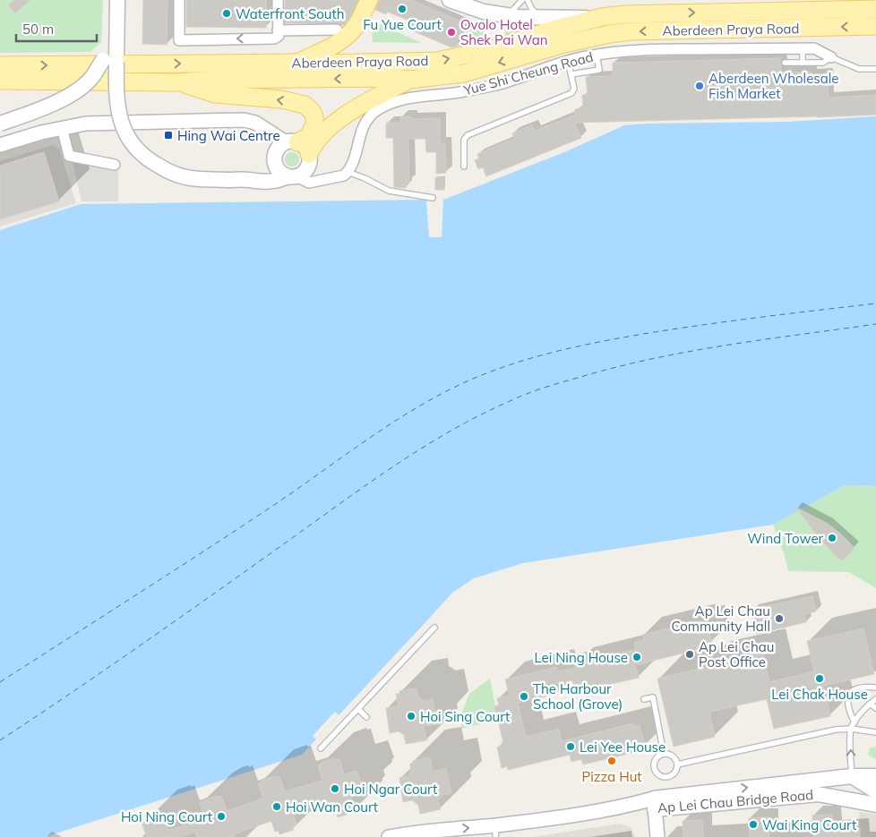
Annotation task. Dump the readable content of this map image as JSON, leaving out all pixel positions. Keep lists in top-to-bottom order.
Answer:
{
  "streets": {
    "main road": ["Aberdeen Praya Road", "Ap Lei Chau Bridge Road"],
    "street": ["Yue Shi Cheung Road"]
  },
  "places": {
    "other": [
      "Fu Yue Court",
      "Waterfront South",
      "Ovolo Hotel Shek Pai Wan",
      "Aberdeen Wholesale Fish Market",
      "Wind Tower",
      "Ap Lei Chau Community Hall",
      "Ap Lei Chau Post Office",
      "Lei Ning House",
      "Lei Chak House",
      "The Harbour School (Grove)",
      "Hoi Sing Court",
      "Lei Yee House",
      "Pizza Hut",
      "Hoi Ngar Court",
      "Hoi Wan Court",
      "Hoi Ning Court",
      "Wai King Court"
    ],
    "transit": ["Hing Wai Centre"]
  },
  "scale_bar": "50 m"
}
